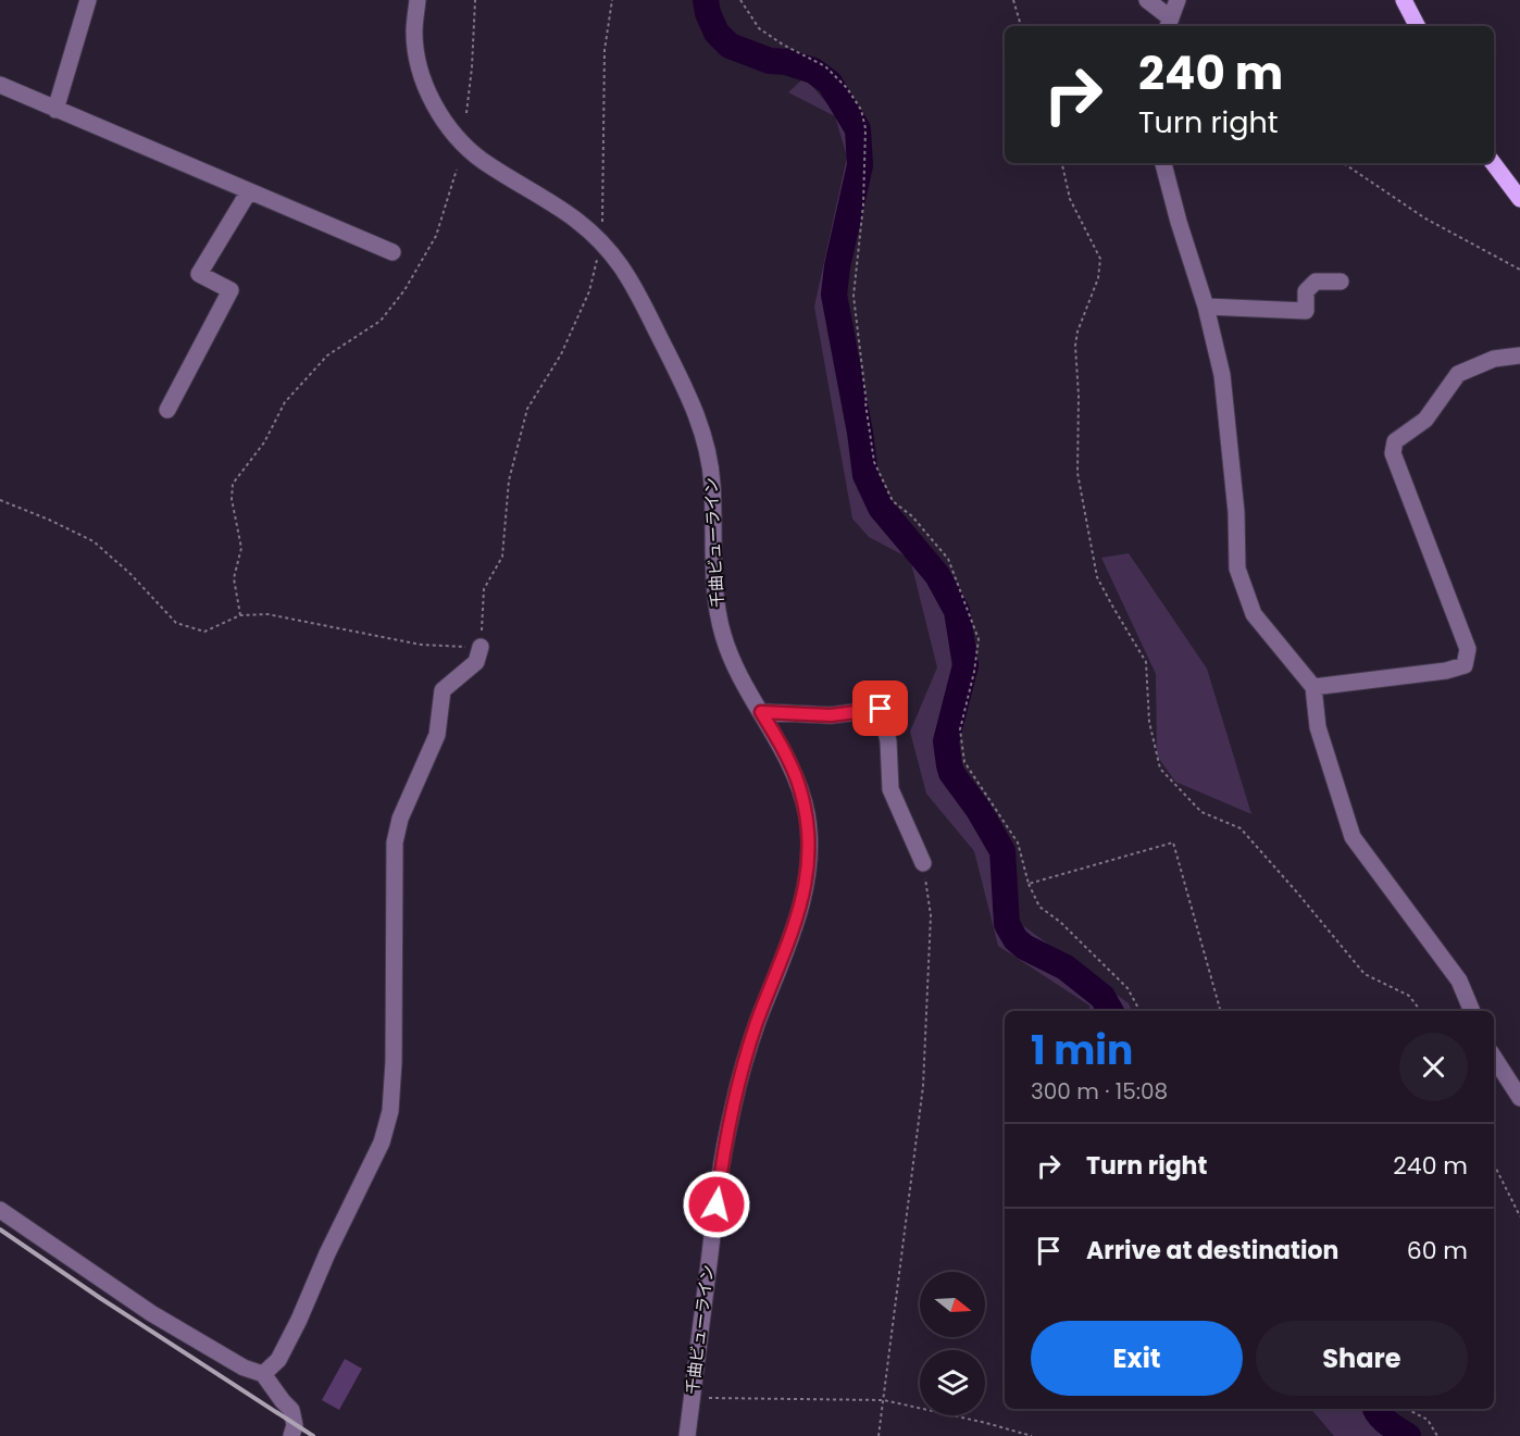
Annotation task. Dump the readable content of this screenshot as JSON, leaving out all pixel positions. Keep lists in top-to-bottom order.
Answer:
{
  "streets": {
    "street": ["千曲ビューライン"]
  },
  "north": "right",
  "page": {
    "turn": ["240 m", "Turn right"],
    "heading": ["1 min", "300 m · 15:08"],
    "list": [
      {
        "name": "Turn right",
        "value": "240 m"
      },
      {
        "name": "Arrive at destination",
        "value": "60 m"
      }
    ],
    "buttons": ["Exit", "Share"]
  }
}
